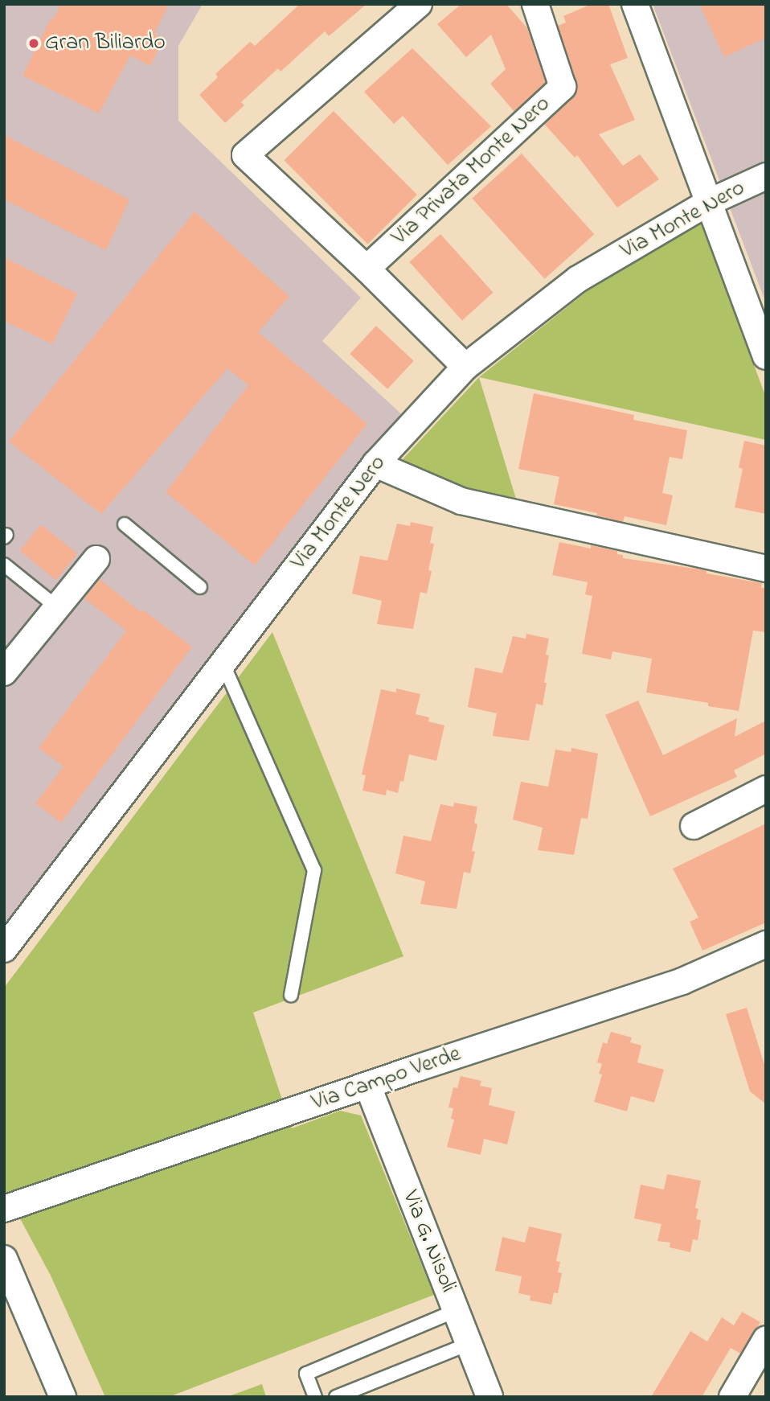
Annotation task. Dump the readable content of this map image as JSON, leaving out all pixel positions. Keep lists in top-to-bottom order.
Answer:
{
  "streets": {
    "street": [
      "Via Privata Monte Nero",
      "Via Monte Nero",
      "Via Campo Verde",
      "Via G. Nisoli"
    ]
  },
  "crossings": [
    ["Via Campo Verde", "Via G. Nisoli"]
  ],
  "places": ["Gran Biliardo"]
}
